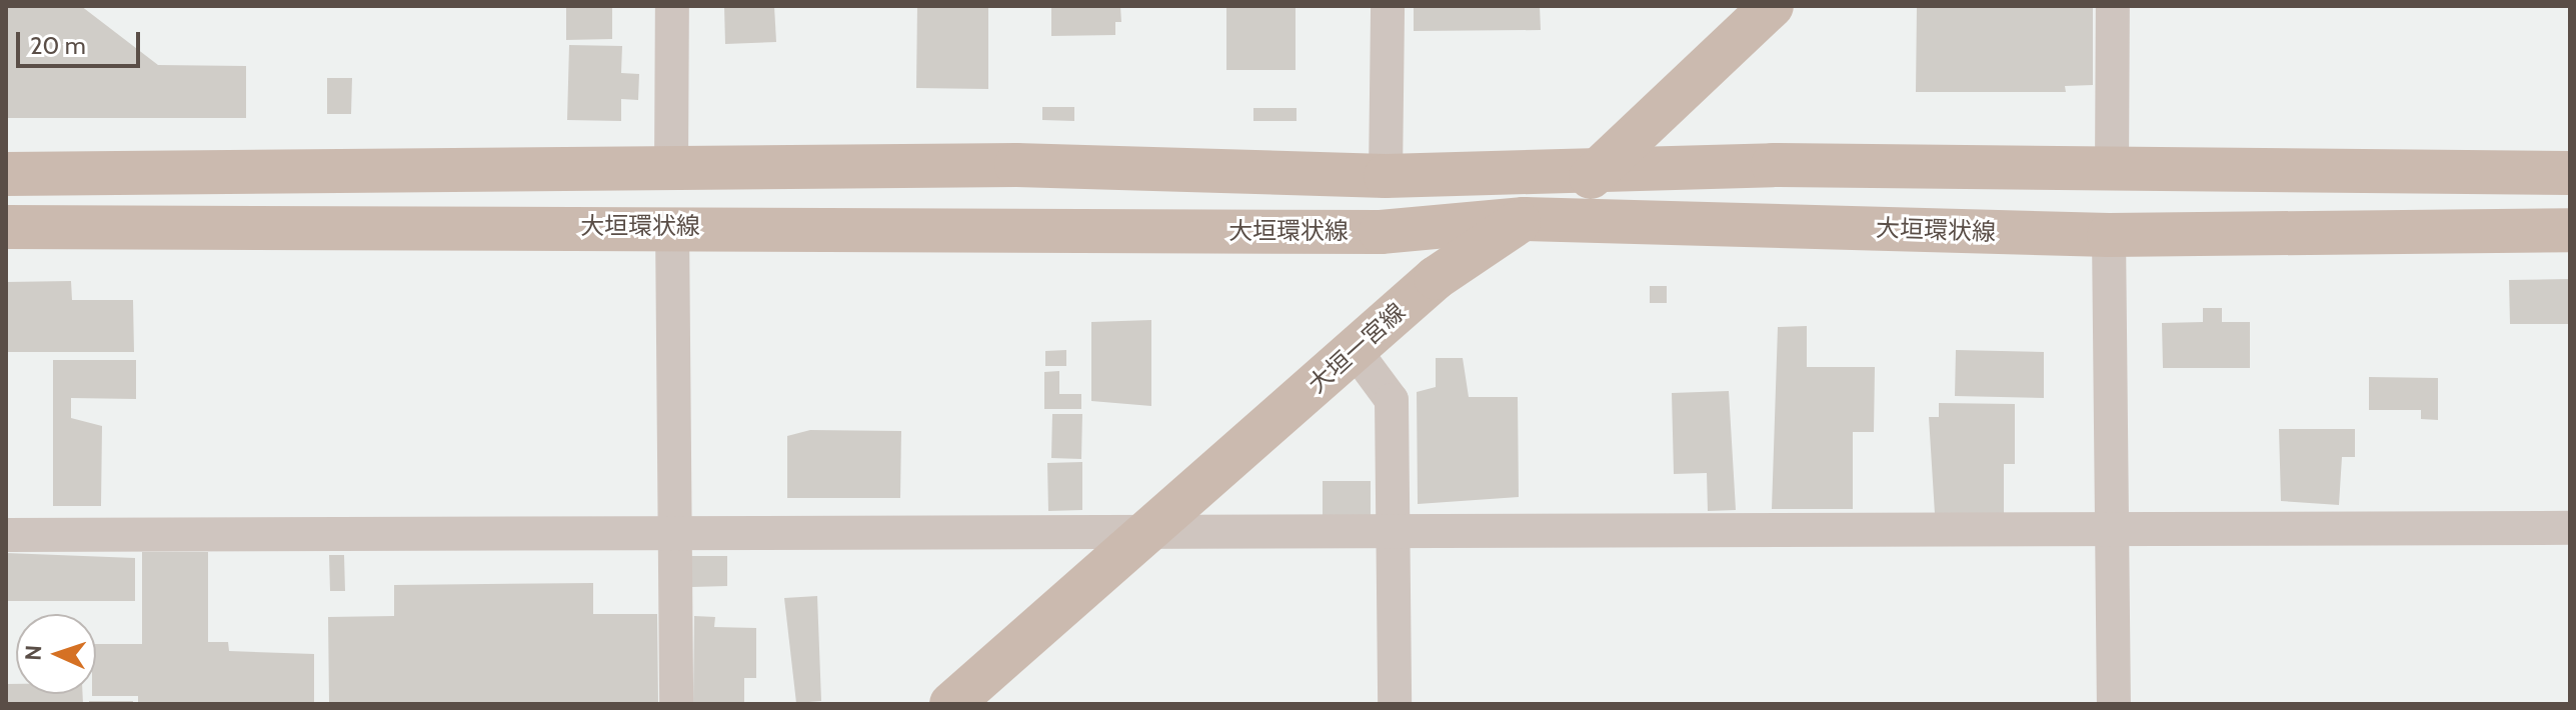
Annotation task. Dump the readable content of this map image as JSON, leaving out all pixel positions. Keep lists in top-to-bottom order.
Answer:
{
  "streets": {
    "main road": ["大垣環状線", "大垣一宮線"]
  },
  "crossings": [
    ["大垣環状線", "大垣一宮線"]
  ],
  "scale_bar": "20 m",
  "north": "left"
}
